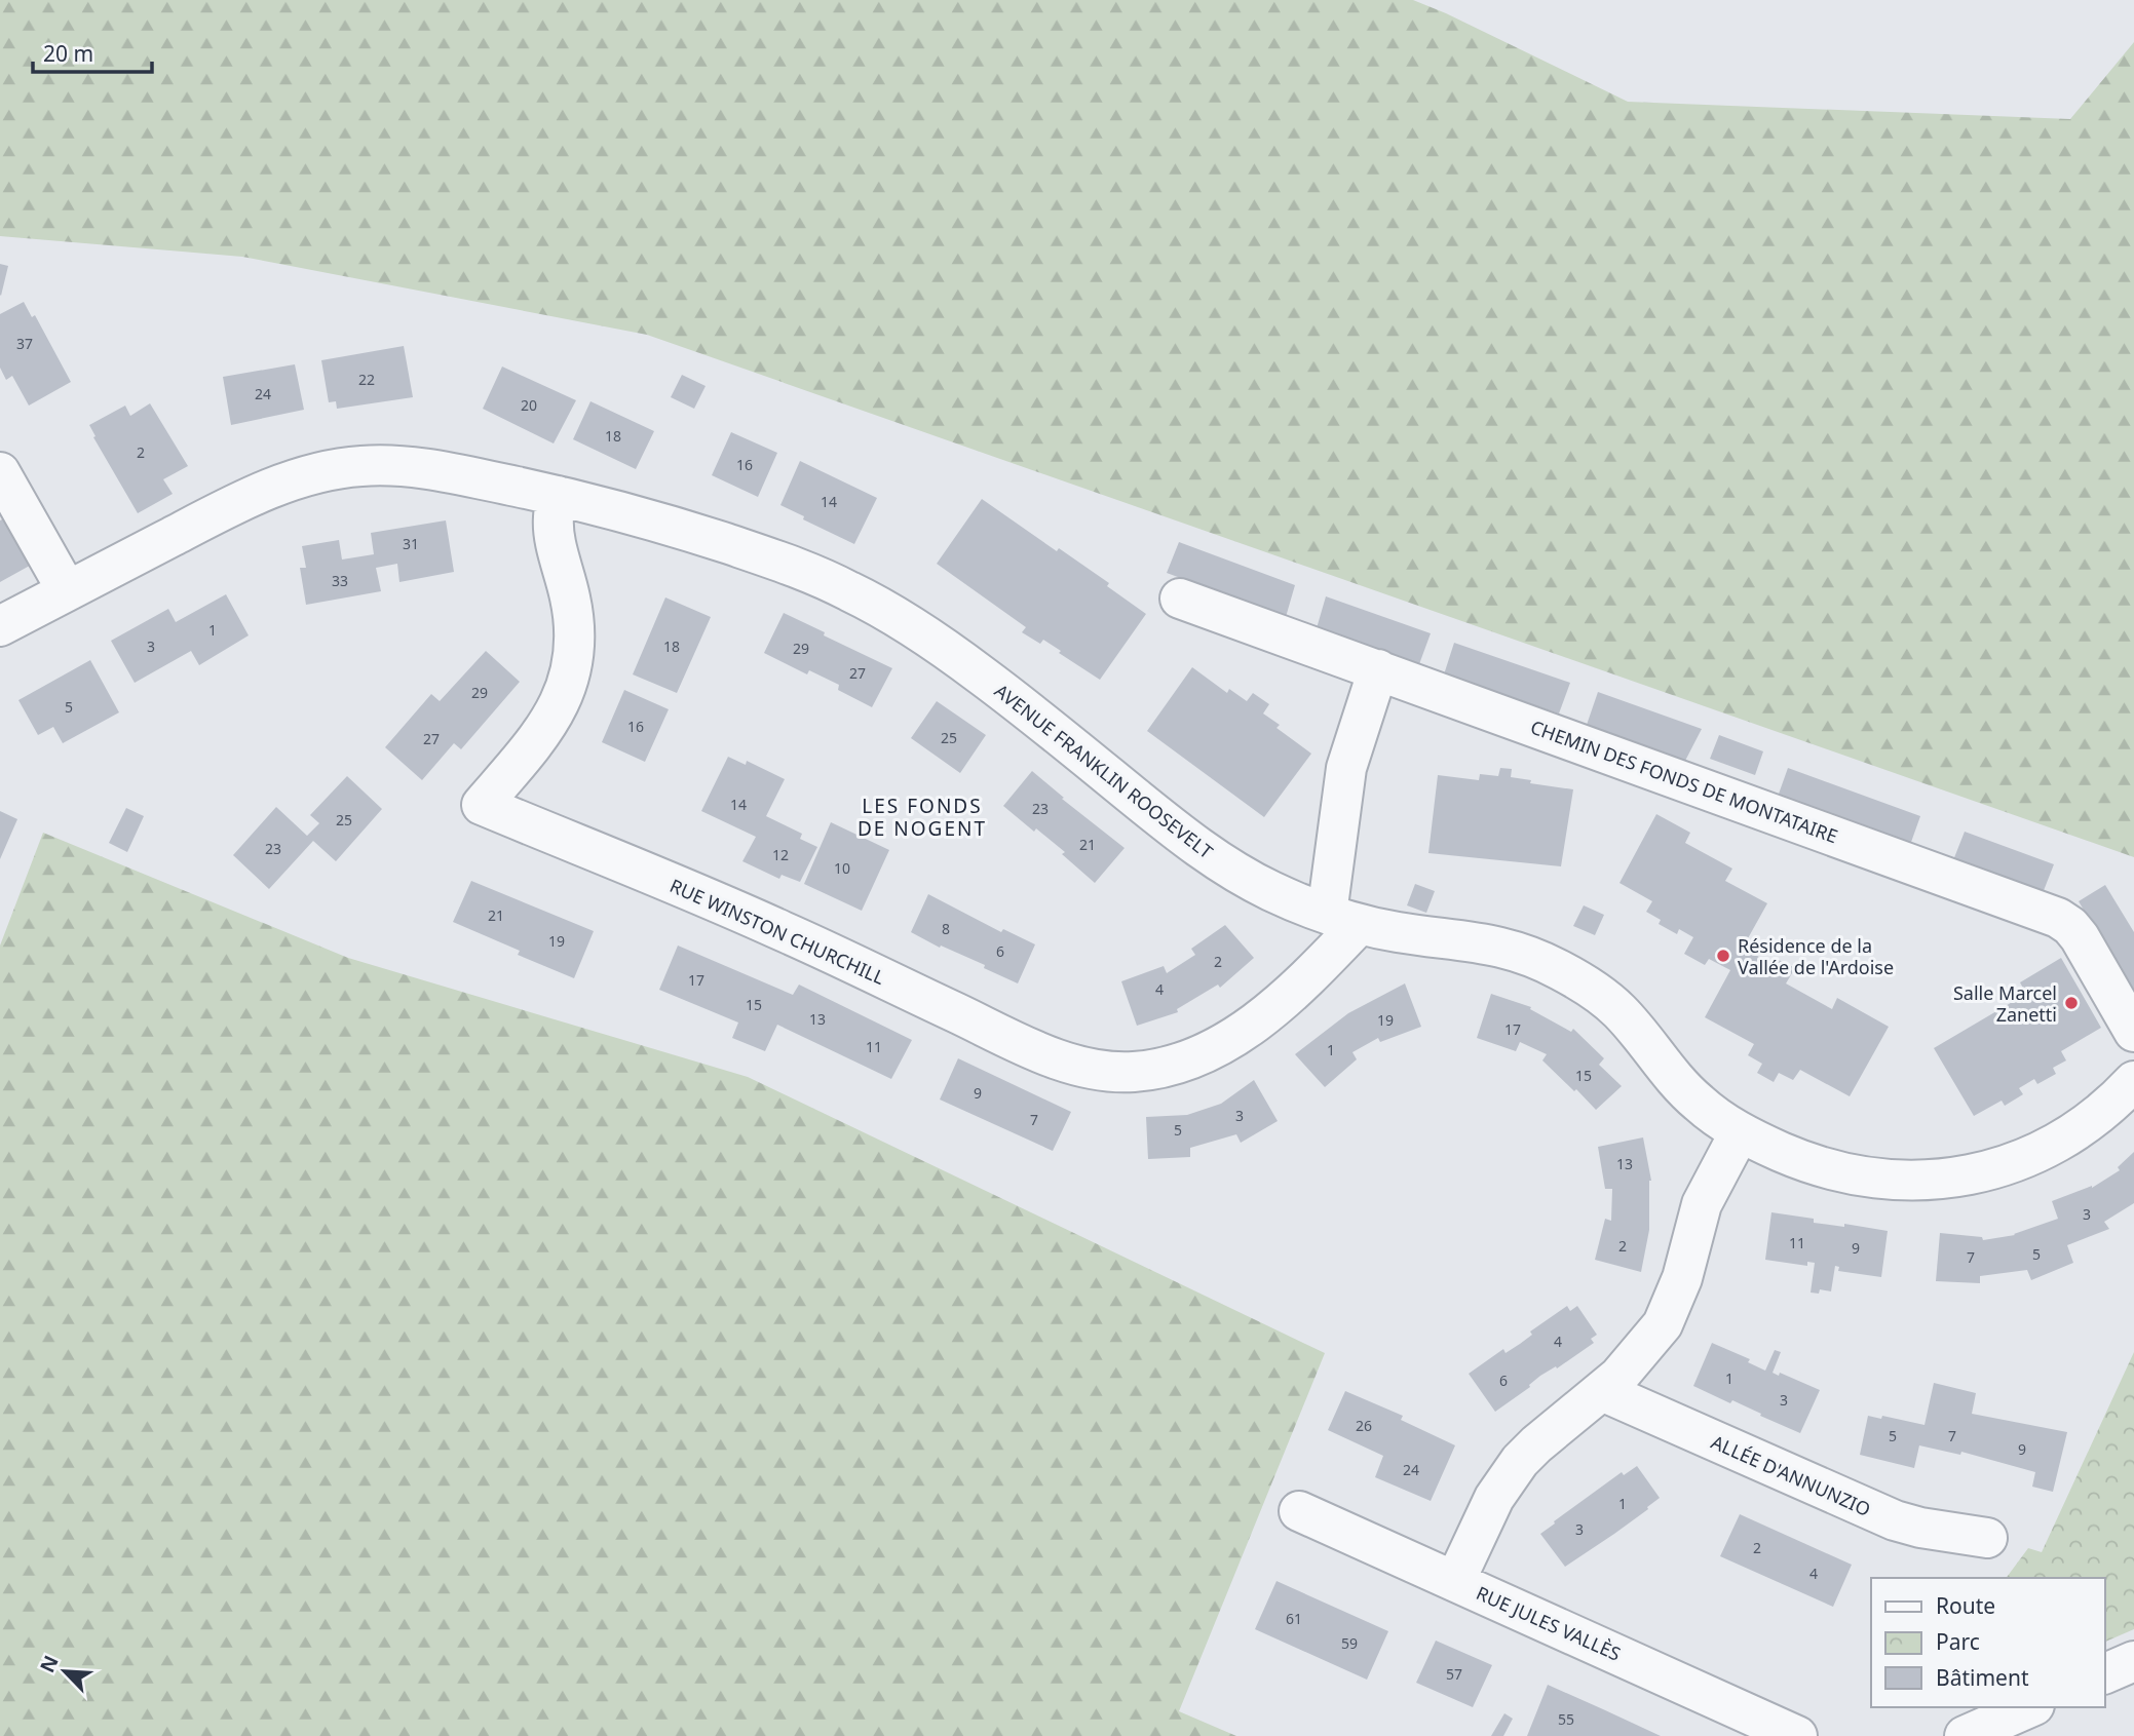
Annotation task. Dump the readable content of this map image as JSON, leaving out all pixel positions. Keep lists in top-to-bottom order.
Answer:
{
  "streets": {
    "street": [
      "AVENUE FRANKLIN ROOSEVELT",
      "CHEMIN DES FONDS DE MONTATAIRE",
      "RUE WINSTON CHURCHILL",
      "ALLÉE D'ANNUNZIO",
      "RUE JULES VALLÈS"
    ]
  },
  "crossings": [
    ["AVENUE FRANKLIN ROOSEVELT", "RUE WINSTON CHURCHILL"]
  ],
  "districts": ["LES FONDS DE NOGENT"],
  "places": ["Résidence de la Vallée de l'Ardoise", "Salle Marcel Zanetti"],
  "house_numbers": [
    "37",
    "22",
    "24",
    "20",
    "18",
    "2",
    "16",
    "14",
    "31",
    "33",
    "1",
    "3",
    "18",
    "29",
    "27",
    "29",
    "5",
    "16",
    "25",
    "27",
    "14",
    "23",
    "25",
    "21",
    "23",
    "12",
    "10",
    "21",
    "8",
    "19",
    "6",
    "2",
    "17",
    "4",
    "15",
    "13",
    "19",
    "17",
    "11",
    "1",
    "15",
    "9",
    "3",
    "7",
    "5",
    "13",
    "3",
    "11",
    "2",
    "9",
    "5",
    "7",
    "4",
    "1",
    "6",
    "3",
    "26",
    "5",
    "7",
    "9",
    "24",
    "1",
    "3",
    "2",
    "4",
    "61",
    "59",
    "57",
    "55"
  ],
  "legend": ["Route", "Parc", "Bâtiment"],
  "scale_bar": "20 m",
  "north": "top left"
}
